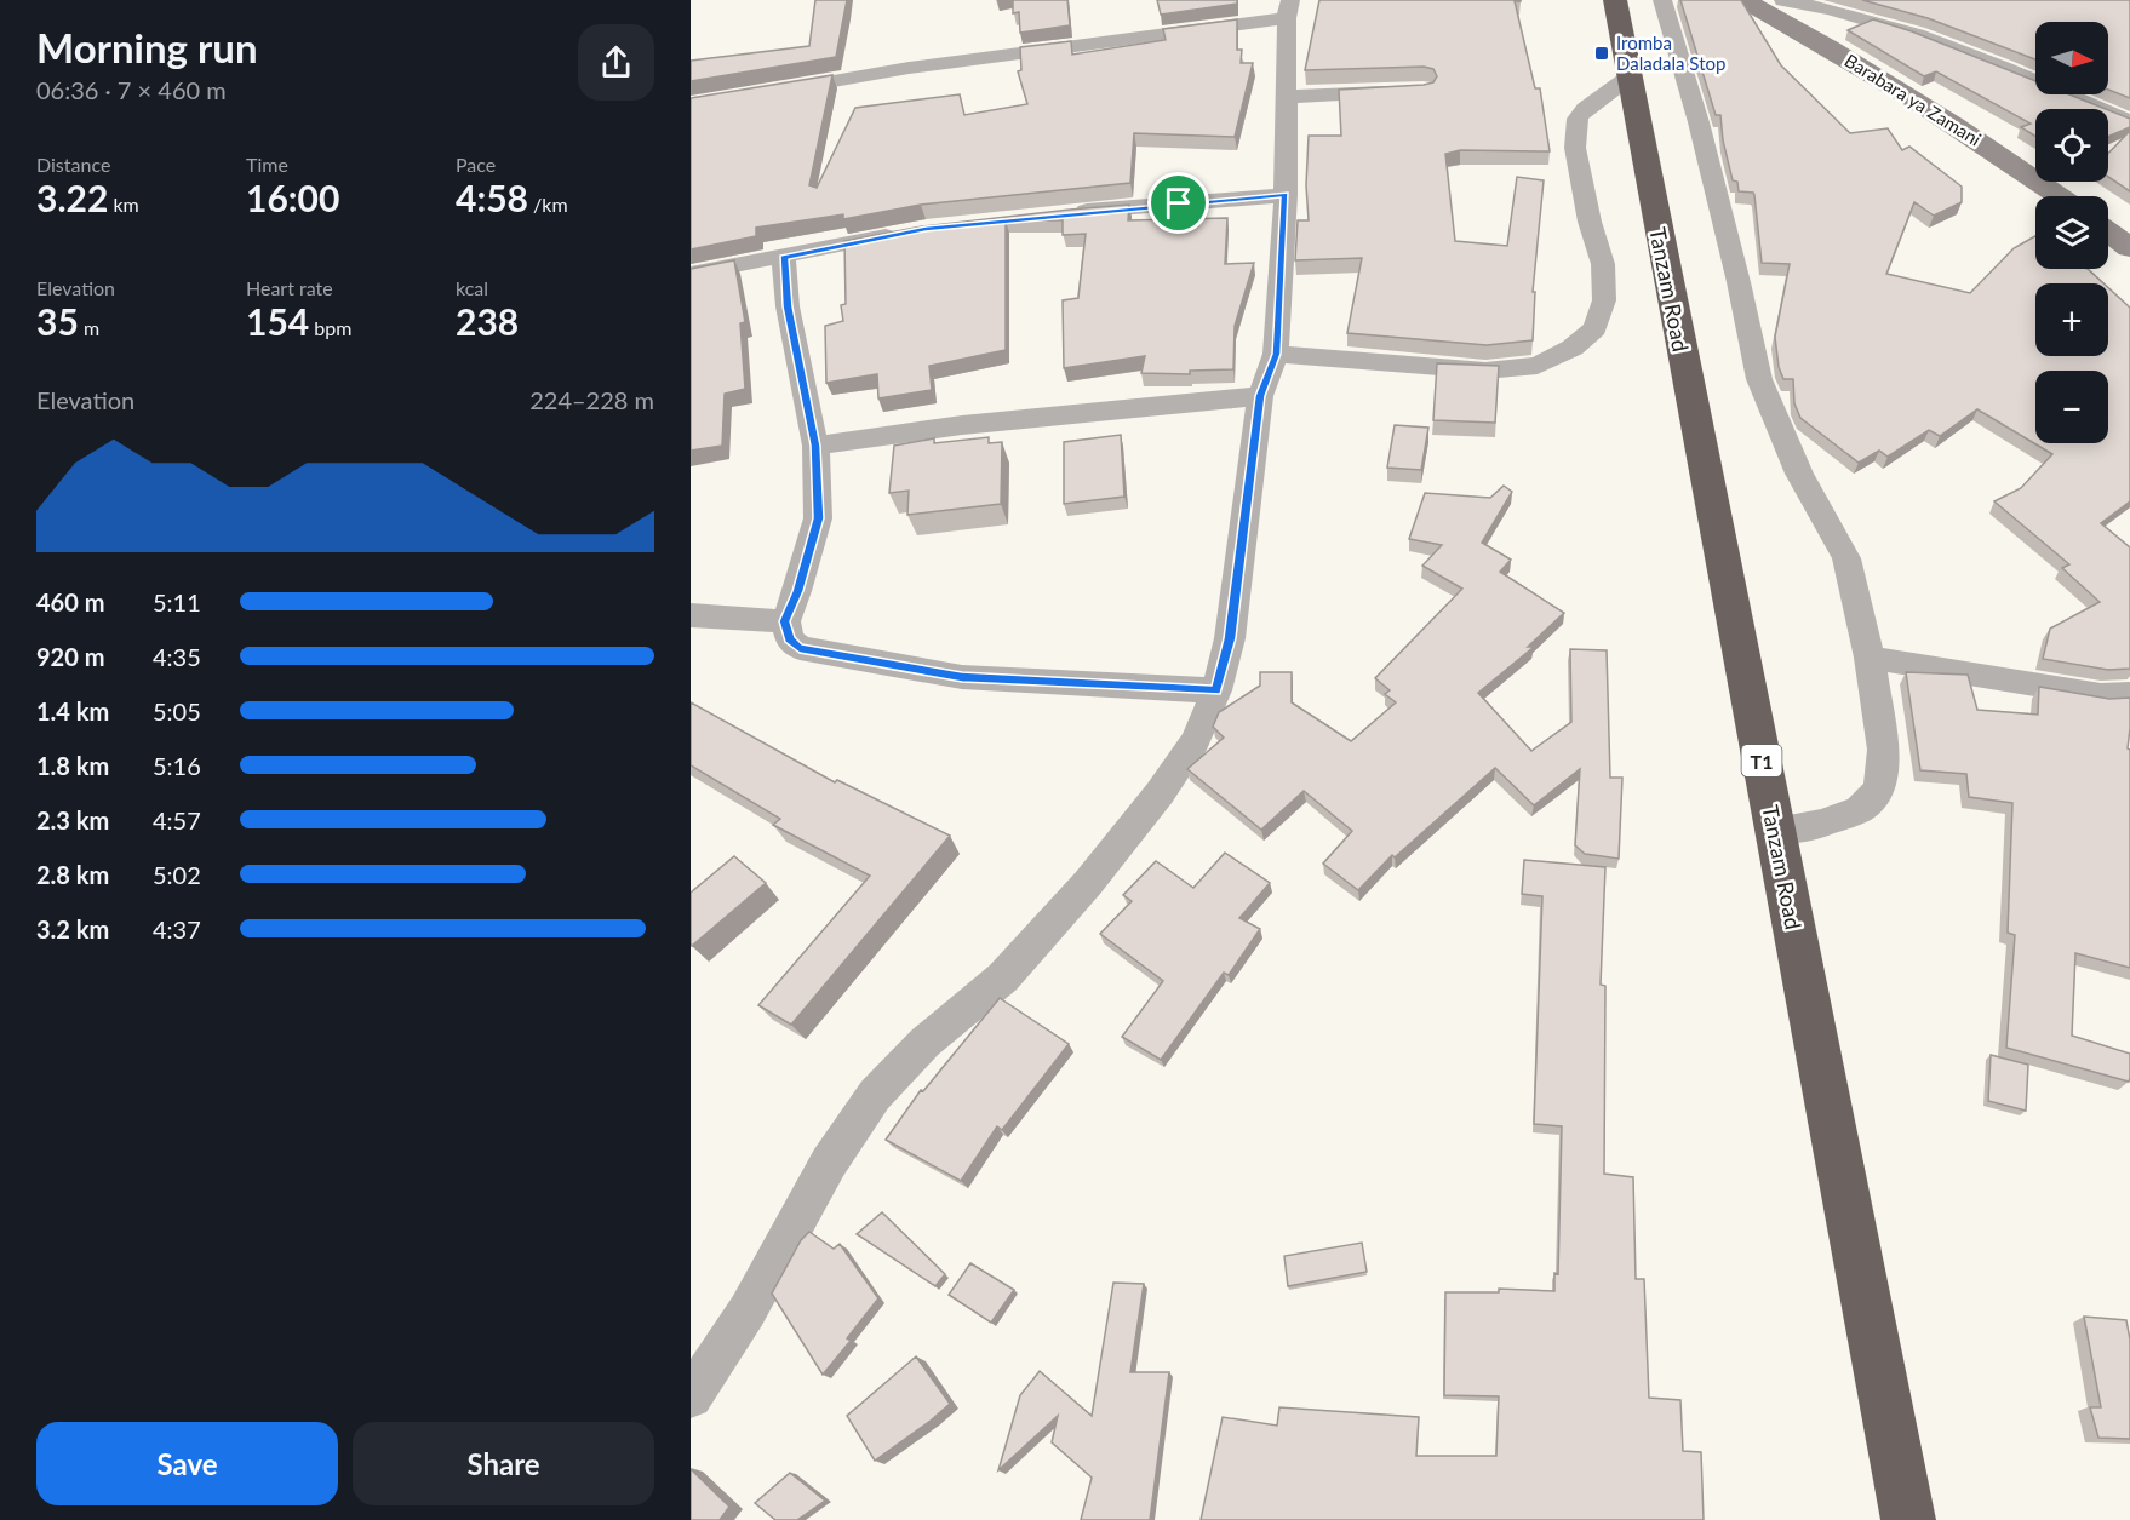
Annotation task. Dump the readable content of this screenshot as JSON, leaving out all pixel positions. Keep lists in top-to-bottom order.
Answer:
{
  "streets": {
    "highway": ["Tanzam Road", "T1"],
    "street": ["Barabara ya Zamani"]
  },
  "places": {
    "transit": ["Iromba Daladala Stop"]
  },
  "north": "right",
  "page": {
    "heading": ["Morning run", "06:36 · 7 × 460 m"],
    "map_buttons": ["+", "−"],
    "stats": [
      ["Distance", "3.22 km"],
      ["Time", "16:00"],
      ["Pace", "4:58 /km"],
      ["Elevation", "35 m"],
      ["Heart rate", "154 bpm"],
      ["kcal", "238"]
    ],
    "chart": ["Elevation", "224–228 m"],
    "list": [
      {
        "name": "460 m",
        "note": "5:11"
      },
      {
        "name": "920 m",
        "note": "4:35"
      },
      {
        "name": "1.4 km",
        "note": "5:05"
      },
      {
        "name": "1.8 km",
        "note": "5:16"
      },
      {
        "name": "2.3 km",
        "note": "4:57"
      },
      {
        "name": "2.8 km",
        "note": "5:02"
      },
      {
        "name": "3.2 km",
        "note": "4:37"
      }
    ],
    "buttons": ["Save", "Share"]
  }
}
